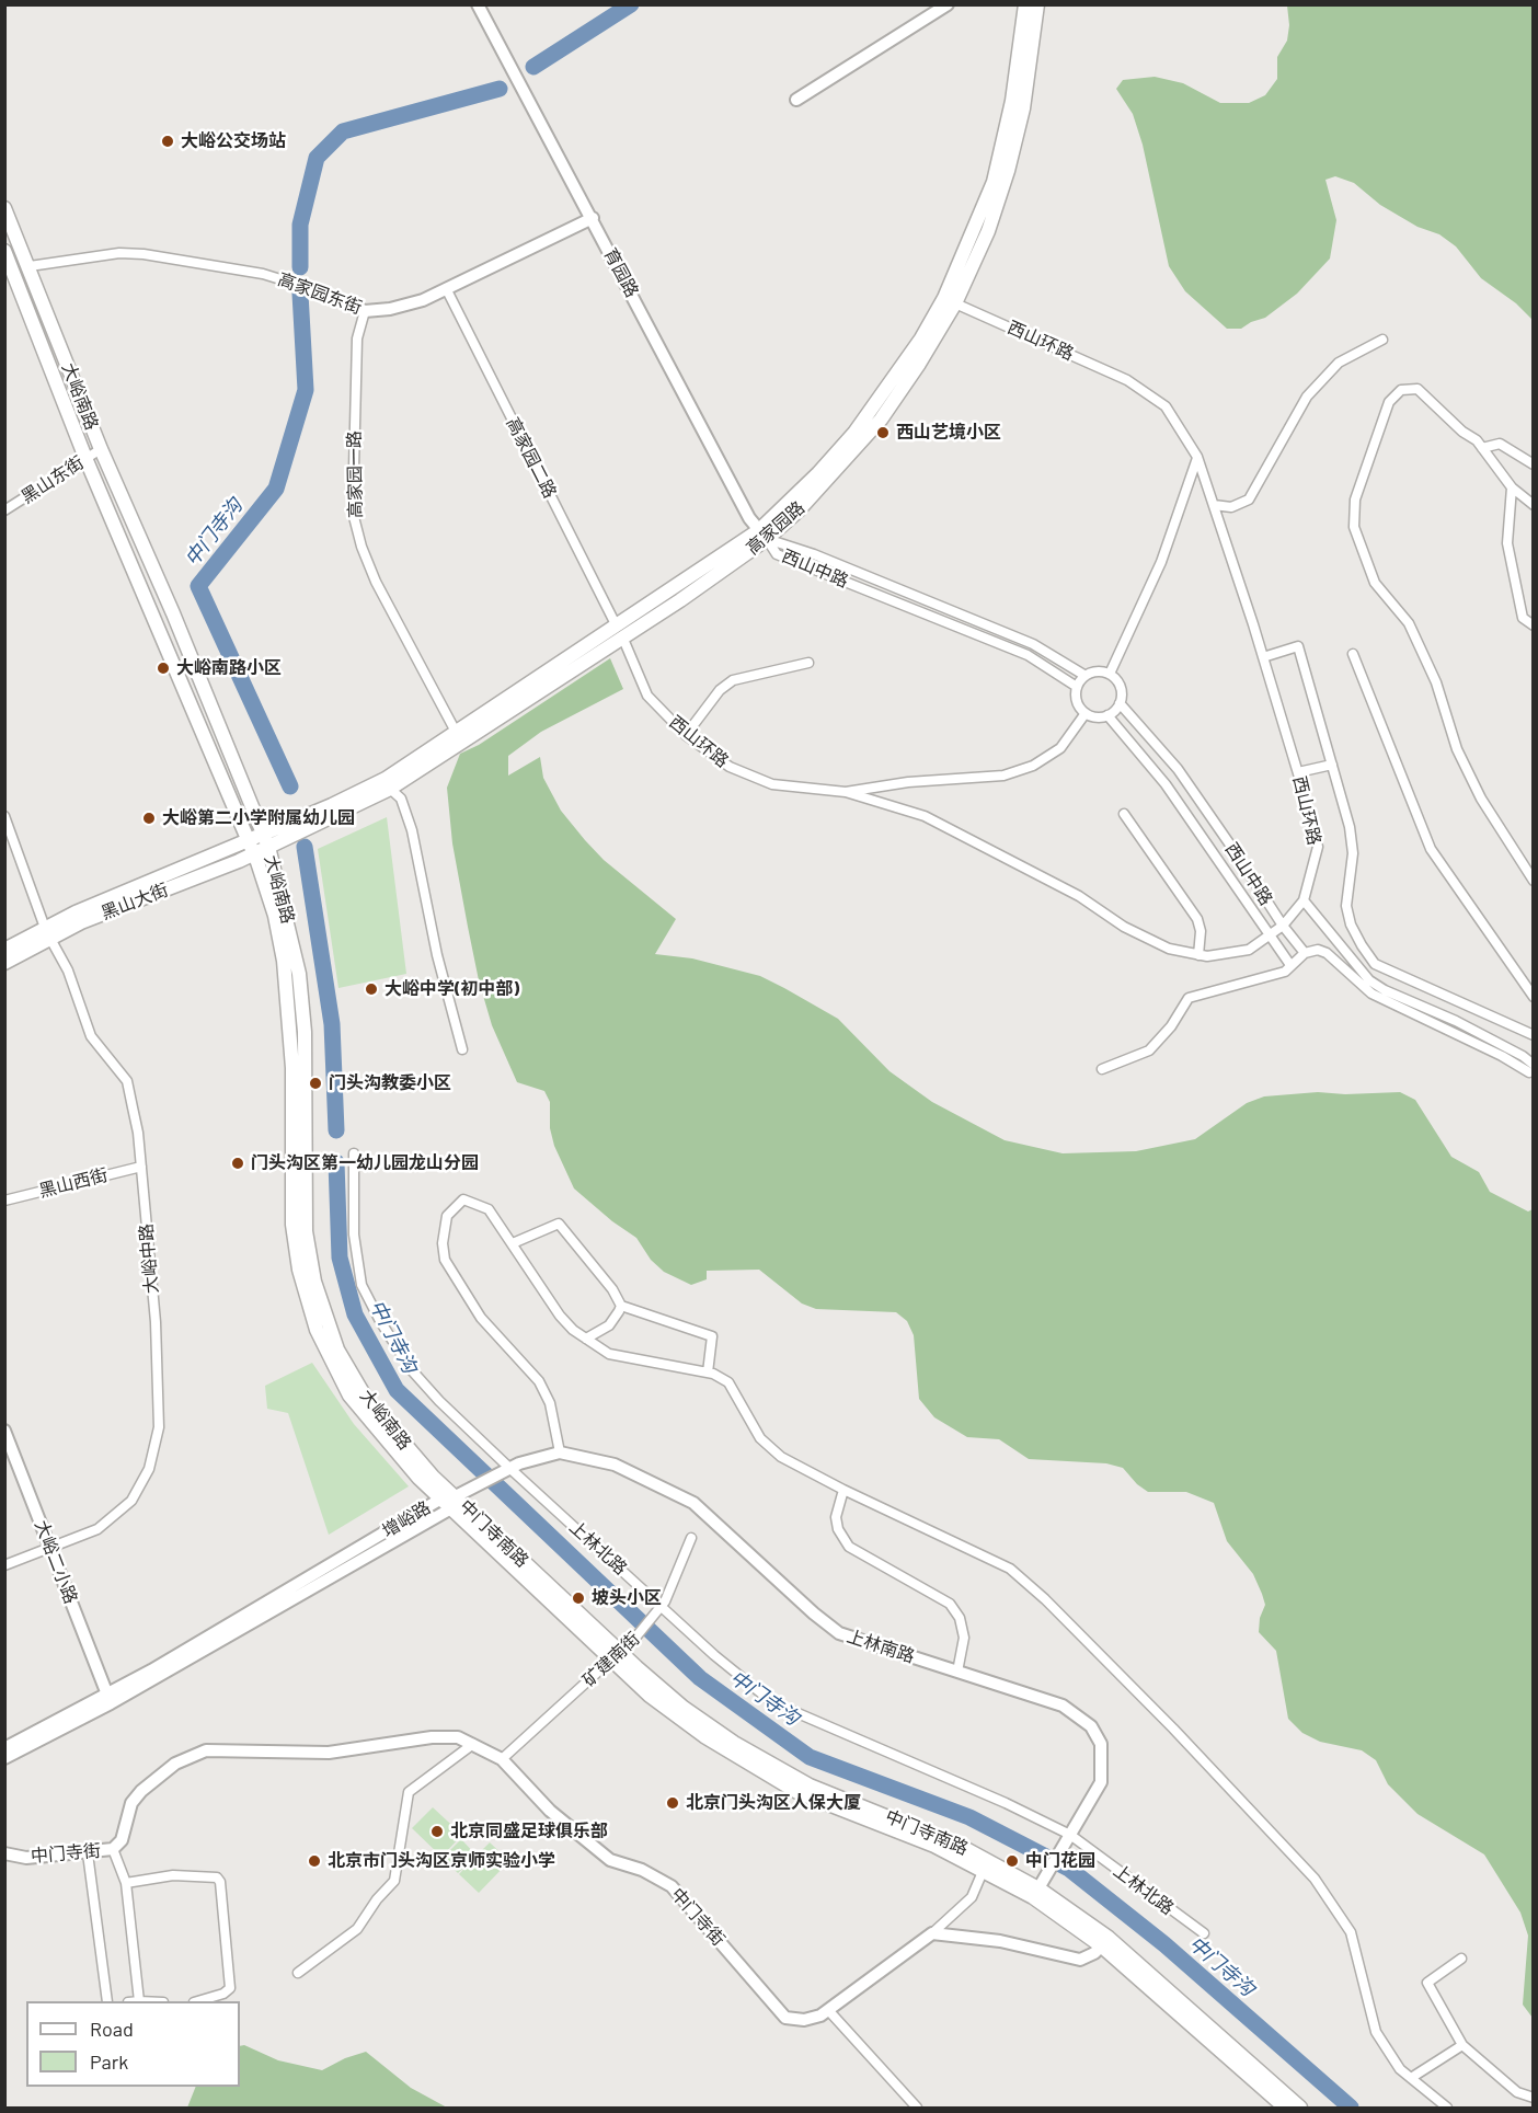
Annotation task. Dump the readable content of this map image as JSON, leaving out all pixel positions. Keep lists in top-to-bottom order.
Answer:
{
  "streets": {
    "main road": [
      "大峪南路",
      "高家园路",
      "黑山大街",
      "中门寺南路"
    ],
    "street": [
      "育园路",
      "高家园东街",
      "西山环路",
      "高家园二路",
      "高家园一路",
      "黑山东街",
      "西山中路",
      "黑山西街",
      "大峪中路",
      "增峪路",
      "上林北路",
      "大峪二小路",
      "上林南路",
      "矿建南街",
      "中门寺街"
    ]
  },
  "crossings": [
    ["育园路", "高家园东街"],
    ["育园路", "高家园路"],
    ["育园路", "西山中路"],
    ["高家园东街", "大峪南路"],
    ["高家园东街", "高家园二路"],
    ["高家园东街", "高家园一路"],
    ["西山环路", "高家园二路"],
    ["西山环路", "高家园路"],
    ["西山环路", "西山中路"],
    ["大峪南路", "黑山东街"],
    ["大峪南路", "高家园路"],
    ["大峪南路", "黑山大街"],
    ["大峪南路", "增峪路"],
    ["大峪南路", "中门寺南路"],
    ["大峪南路", "上林南路"],
    ["高家园二路", "高家园路"],
    ["高家园一路", "高家园路"],
    ["高家园路", "西山中路"],
    ["高家园路", "黑山大街"],
    ["黑山大街", "大峪中路"],
    ["黑山西街", "大峪中路"],
    ["大峪中路", "大峪二小路"],
    ["增峪路", "中门寺南路"],
    ["增峪路", "大峪二小路"],
    ["增峪路", "上林南路"],
    ["中门寺南路", "上林南路"],
    ["中门寺南路", "矿建南街"],
    ["上林北路", "上林南路"],
    ["上林北路", "矿建南街"],
    ["矿建南街", "中门寺街"]
  ],
  "water": ["中门寺沟"],
  "places": [
    "大峪公交场站",
    "西山艺境小区",
    "大峪南路小区",
    "大峪第二小学附属幼儿园",
    "大峪中学(初中部)",
    "门头沟教委小区",
    "门头沟区第一幼儿园龙山分园",
    "坡头小区",
    "北京门头沟区人保大厦",
    "北京同盛足球俱乐部",
    "北京市门头沟区京师实验小学",
    "中门花园"
  ],
  "legend": ["Road", "Park"]
}
